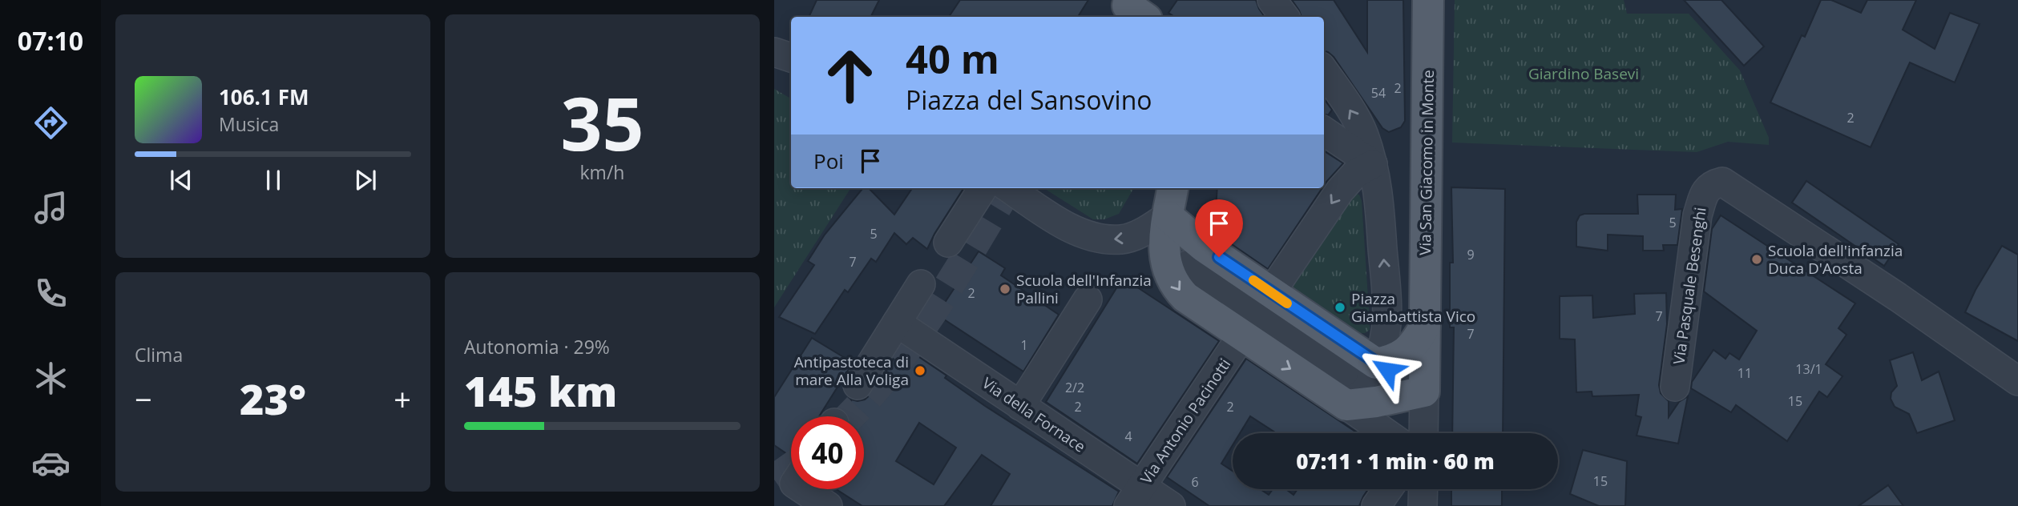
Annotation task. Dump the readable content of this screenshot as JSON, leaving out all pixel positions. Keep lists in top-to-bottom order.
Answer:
{
  "streets": {
    "main road": ["Via San Giacomo in Monte"],
    "street": ["Via Pasquale Besenghi", "Via della Fornace", "Via Antonio Pacinotti"]
  },
  "crossings": [
    ["Via della Fornace", "Via Antonio Pacinotti"]
  ],
  "parks": ["Giardino Basevi"],
  "places": [
    "Scuola dell'infanzia Duca D'Aosta",
    "Scuola dell'Infanzia Pallini",
    "Piazza Giambattista Vico",
    "Antipastoteca di mare Alla Voliga"
  ],
  "house_numbers": [
    "2",
    "54",
    "2",
    "5",
    "5",
    "9",
    "7",
    "2",
    "7",
    "7",
    "1",
    "13/1",
    "11",
    "2/2",
    "15",
    "2",
    "2",
    "4",
    "15",
    "6"
  ],
  "page": {
    "tabs": "07:10",
    "tile": [
      ["35", "km/h"],
      "Clima",
      ["Autonomia · 29%", "145 km"]
    ],
    "turn": ["40 m", "Piazza del Sansovino"],
    "song": ["106.1 FM", "Musica"],
    "then": "Poi",
    "heat": ["−", "23°", "+"],
    "limit": "40",
    "trip": "07:11 · 1 min · 60 m"
  }
}
